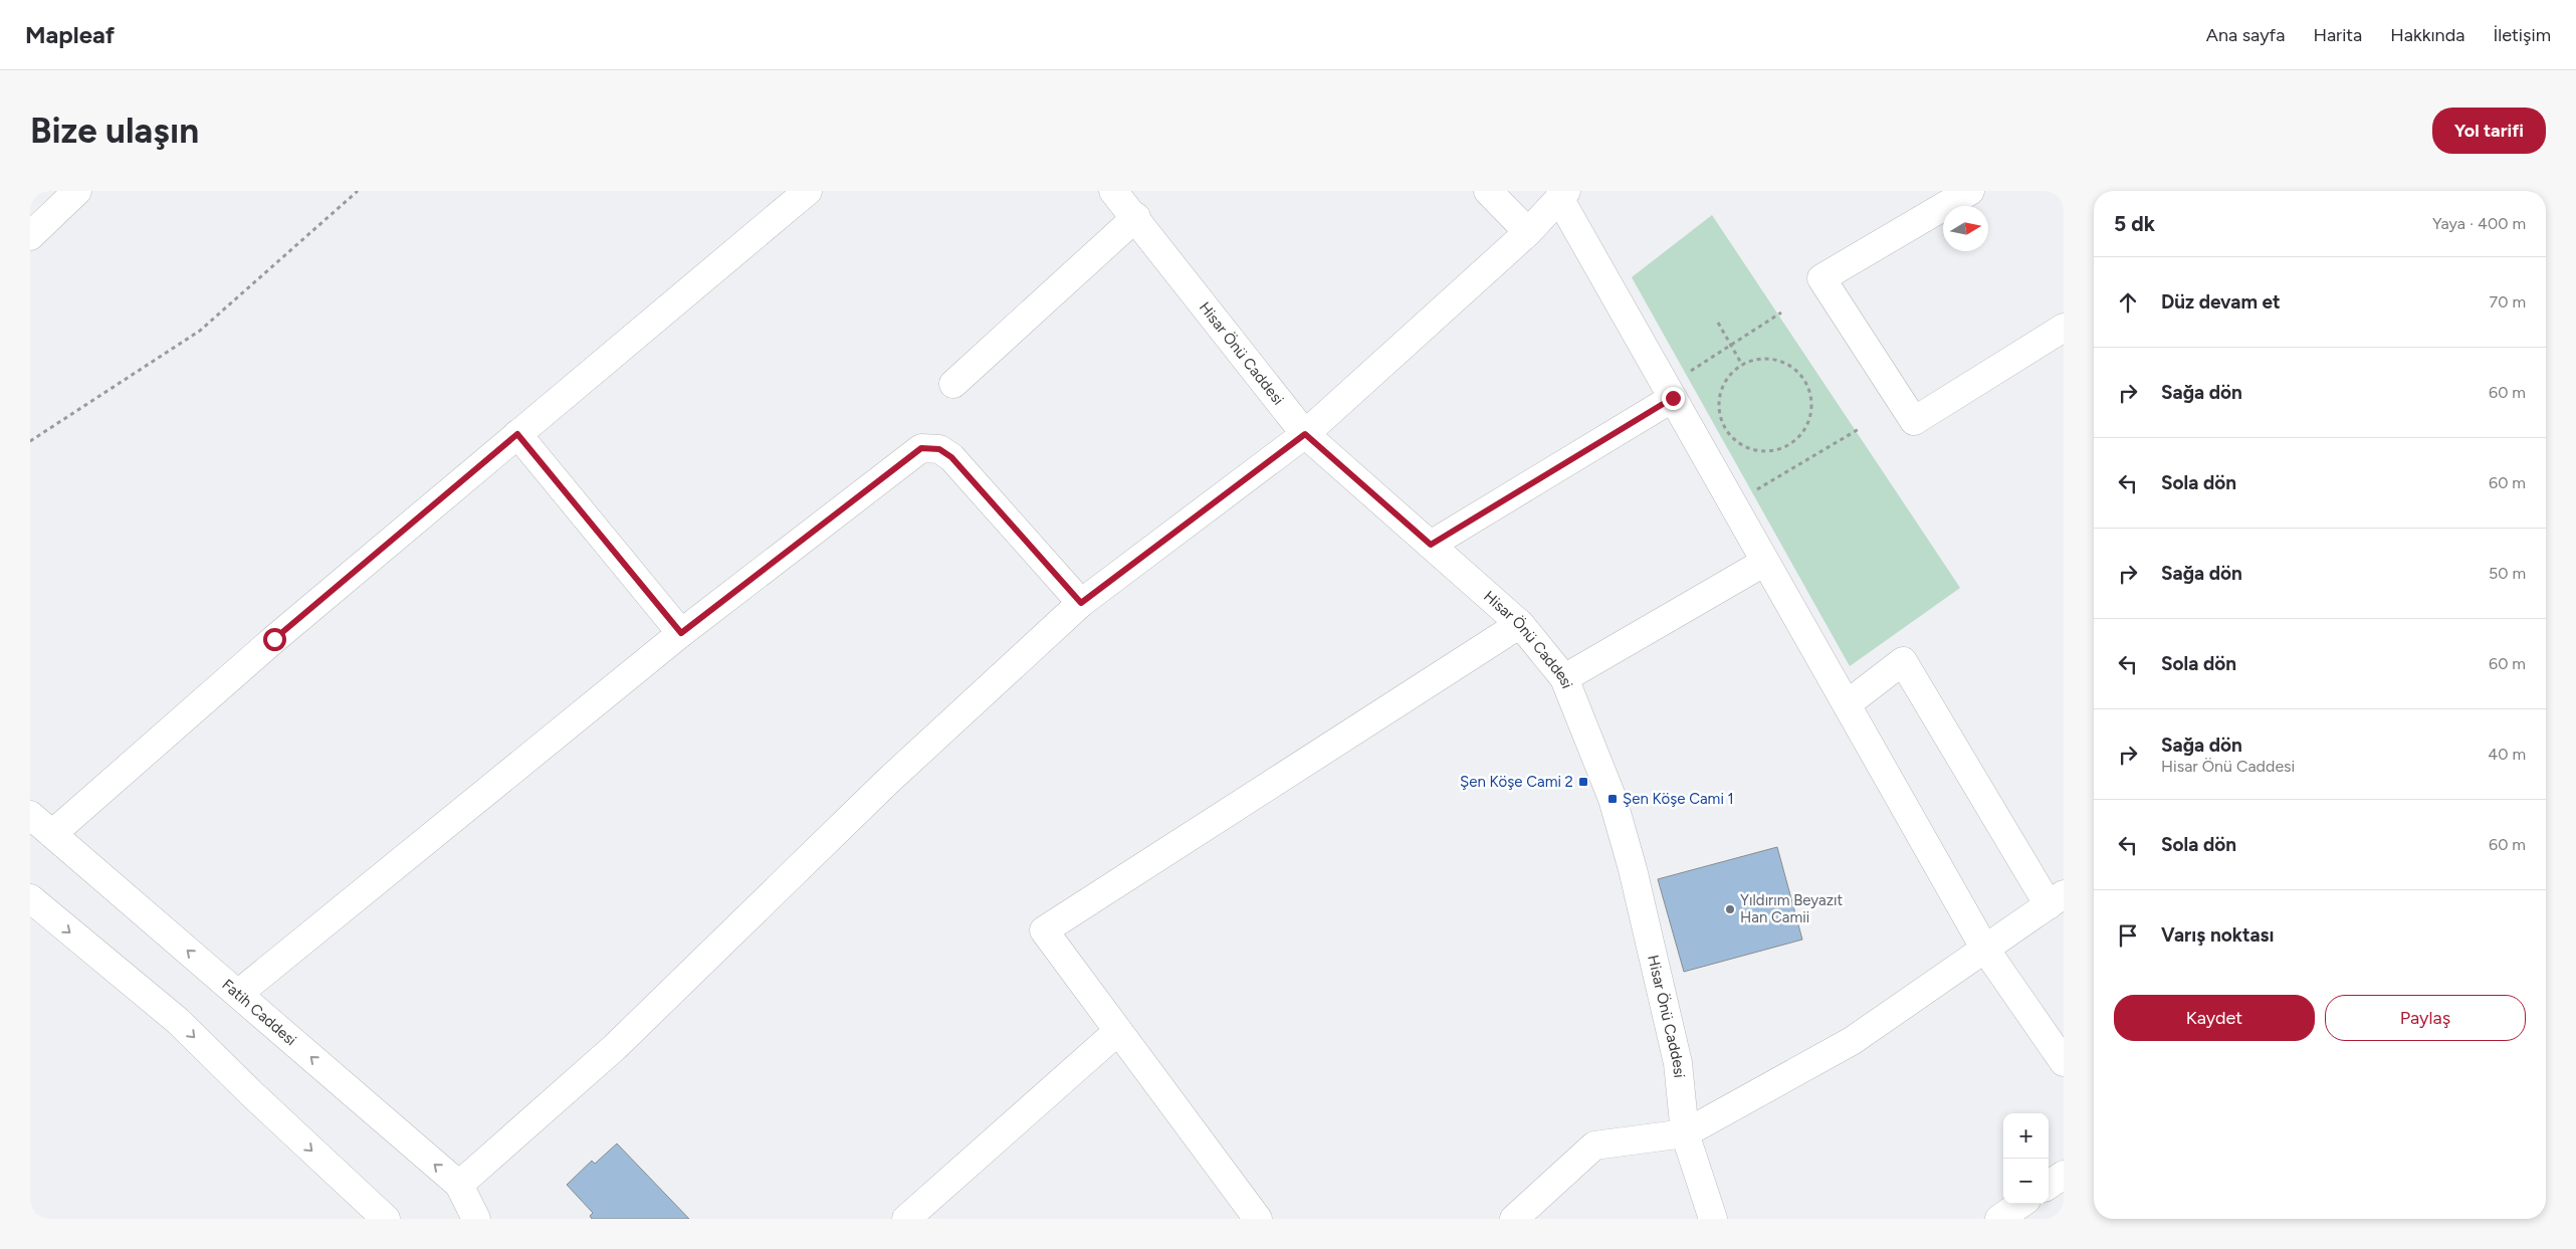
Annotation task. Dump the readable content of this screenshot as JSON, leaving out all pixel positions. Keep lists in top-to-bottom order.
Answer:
{
  "streets": {
    "street": ["Hisar Önü Caddesi", "Fatih Caddesi"]
  },
  "places": {
    "transit": ["Şen Köşe Cami 2", "Şen Köşe Cami 1"],
    "other": ["Yıldırım Beyazıt Han Camii"]
  },
  "north": "right",
  "page": {
    "header": "Mapleaf",
    "nav": [
      "Ana sayfa",
      "Harita",
      "Hakkında",
      "İletişim"
    ],
    "buttons": [
      "Yol tarifi",
      ["Kaydet", "Paylaş"]
    ],
    "title": "Bize ulaşın",
    "heading": ["5 dk", "Yaya · 400 m"],
    "list": [
      ["Düz devam et", "70 m"],
      ["Sağa dön", "60 m"],
      ["Sola dön", "60 m"],
      ["Sağa dön", "50 m"],
      ["Sola dön", "60 m"],
      ["Sağa dön", "Hisar Önü Caddesi", "40 m"],
      ["Sola dön", "60 m"],
      "Varış noktası"
    ],
    "map_buttons": ["+", "−"]
  }
}
